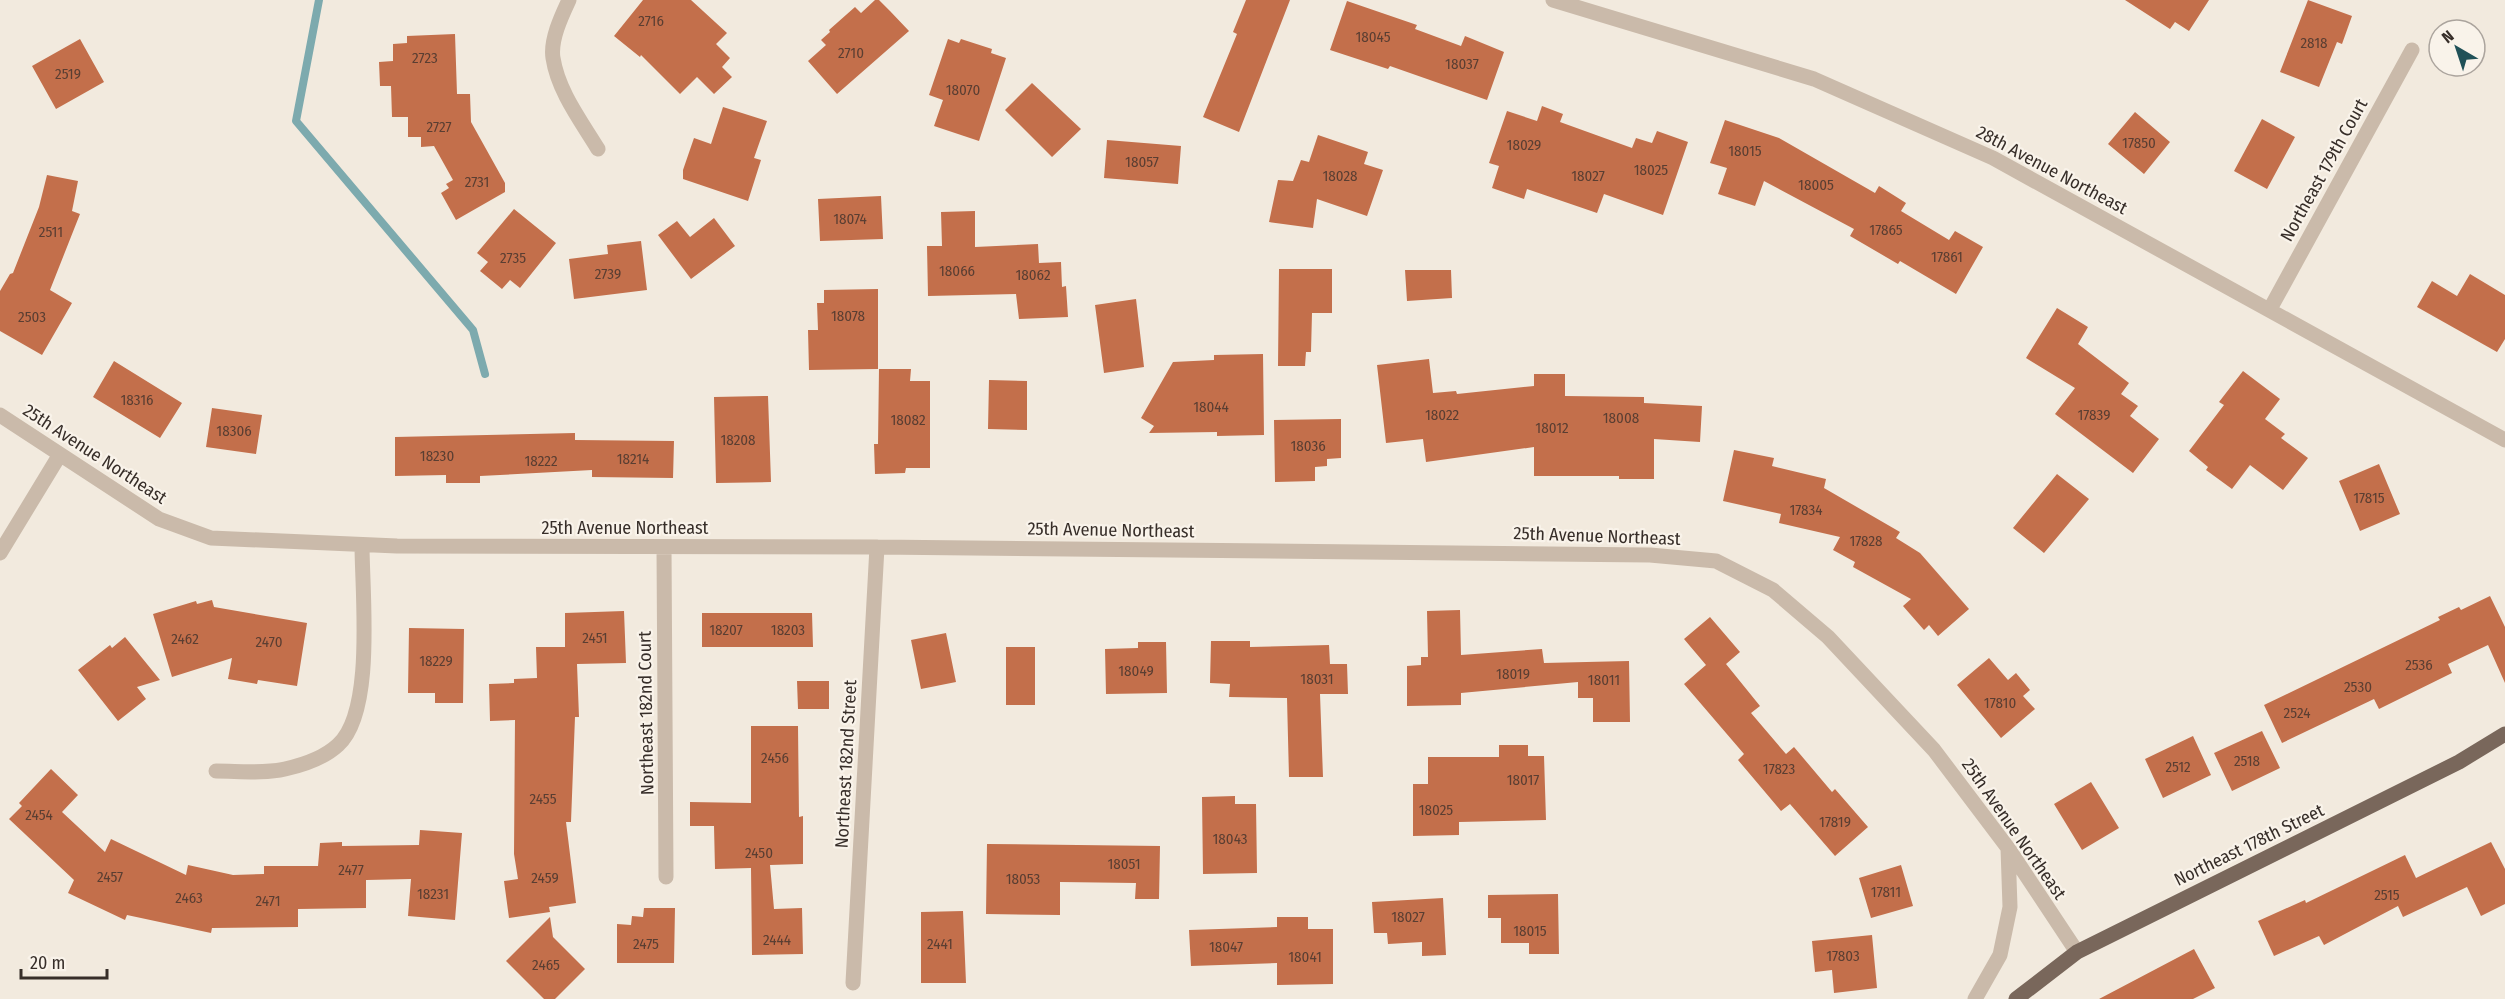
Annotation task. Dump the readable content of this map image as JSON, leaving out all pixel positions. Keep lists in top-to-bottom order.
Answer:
{
  "streets": {
    "main road": ["Northeast 178th Street"],
    "street": [
      "28th Avenue Northeast",
      "Northeast 179th Court",
      "25th Avenue Northeast",
      "Northeast 182nd Court",
      "Northeast 182nd Street"
    ]
  },
  "crossings": [
    ["28th Avenue Northeast", "Northeast 179th Court"],
    ["25th Avenue Northeast", "Northeast 182nd Court"],
    ["25th Avenue Northeast", "Northeast 182nd Street"],
    ["25th Avenue Northeast", "Northeast 178th Street"]
  ],
  "house_numbers": [
    "2716",
    "18045",
    "2818",
    "2710",
    "2723",
    "18037",
    "2519",
    "18070",
    "2727",
    "17850",
    "18029",
    "18015",
    "18057",
    "18025",
    "18028",
    "18027",
    "2731",
    "18005",
    "18074",
    "17865",
    "2511",
    "17861",
    "2735",
    "18066",
    "2739",
    "18062",
    "18078",
    "2503",
    "18316",
    "18044",
    "18022",
    "17839",
    "18008",
    "18082",
    "18012",
    "18306",
    "18208",
    "18036",
    "18230",
    "18214",
    "18222",
    "17815",
    "17834",
    "17828",
    "18207",
    "18203",
    "2451",
    "2462",
    "2470",
    "18229",
    "2536",
    "18049",
    "18019",
    "18031",
    "18011",
    "2530",
    "17810",
    "2524",
    "2456",
    "2518",
    "2512",
    "17823",
    "18017",
    "2455",
    "18025",
    "2454",
    "17819",
    "18043",
    "2450",
    "18051",
    "2477",
    "2457",
    "2459",
    "18053",
    "17811",
    "18231",
    "2515",
    "2463",
    "2471",
    "18027",
    "18015",
    "2444",
    "2475",
    "2441",
    "18047",
    "17803",
    "18041",
    "2465"
  ],
  "scale_bar": "20 m",
  "north": "top left"
}
